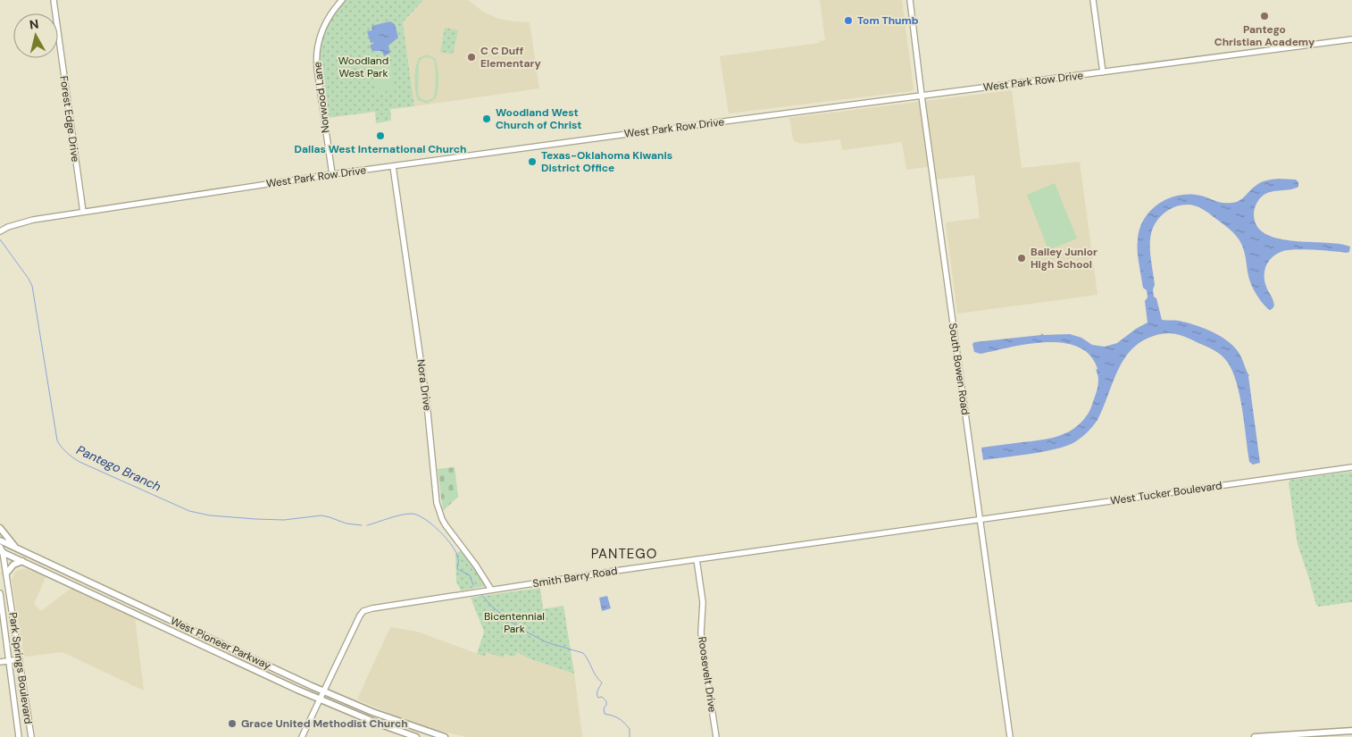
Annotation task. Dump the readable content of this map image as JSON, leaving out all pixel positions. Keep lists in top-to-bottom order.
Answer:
{
  "streets": {
    "main road": [
      "West Park Row Drive",
      "Norwood Lane",
      "Forest Edge Drive",
      "South Bowen Road",
      "Nora Drive",
      "West Tucker Boulevard",
      "Smith Barry Road",
      "West Pioneer Parkway",
      "Park Springs Boulevard",
      "Roosevelt Drive"
    ]
  },
  "crossings": [
    ["West Park Row Drive", "Norwood Lane"],
    ["West Park Row Drive", "Forest Edge Drive"],
    ["West Park Row Drive", "South Bowen Road"],
    ["West Park Row Drive", "Nora Drive"],
    ["South Bowen Road", "West Tucker Boulevard"],
    ["South Bowen Road", "Smith Barry Road"],
    ["Nora Drive", "Smith Barry Road"],
    ["West Tucker Boulevard", "Smith Barry Road"],
    ["Smith Barry Road", "West Pioneer Parkway"],
    ["Smith Barry Road", "Roosevelt Drive"],
    ["West Pioneer Parkway", "Park Springs Boulevard"]
  ],
  "districts": ["PANTEGO"],
  "water": ["Pantego Branch"],
  "parks": ["Woodland West Park", "Bicentennial Park"],
  "places": [
    "Pantego Christian Academy",
    "Tom Thumb",
    "C C Duff Elementary",
    "Woodland West Church of Christ",
    "Dallas West International Church",
    "Texas-Oklahoma Kiwanis District Office",
    "Bailey Junior High School",
    "Grace United Methodist Church"
  ],
  "north": "top"
}
